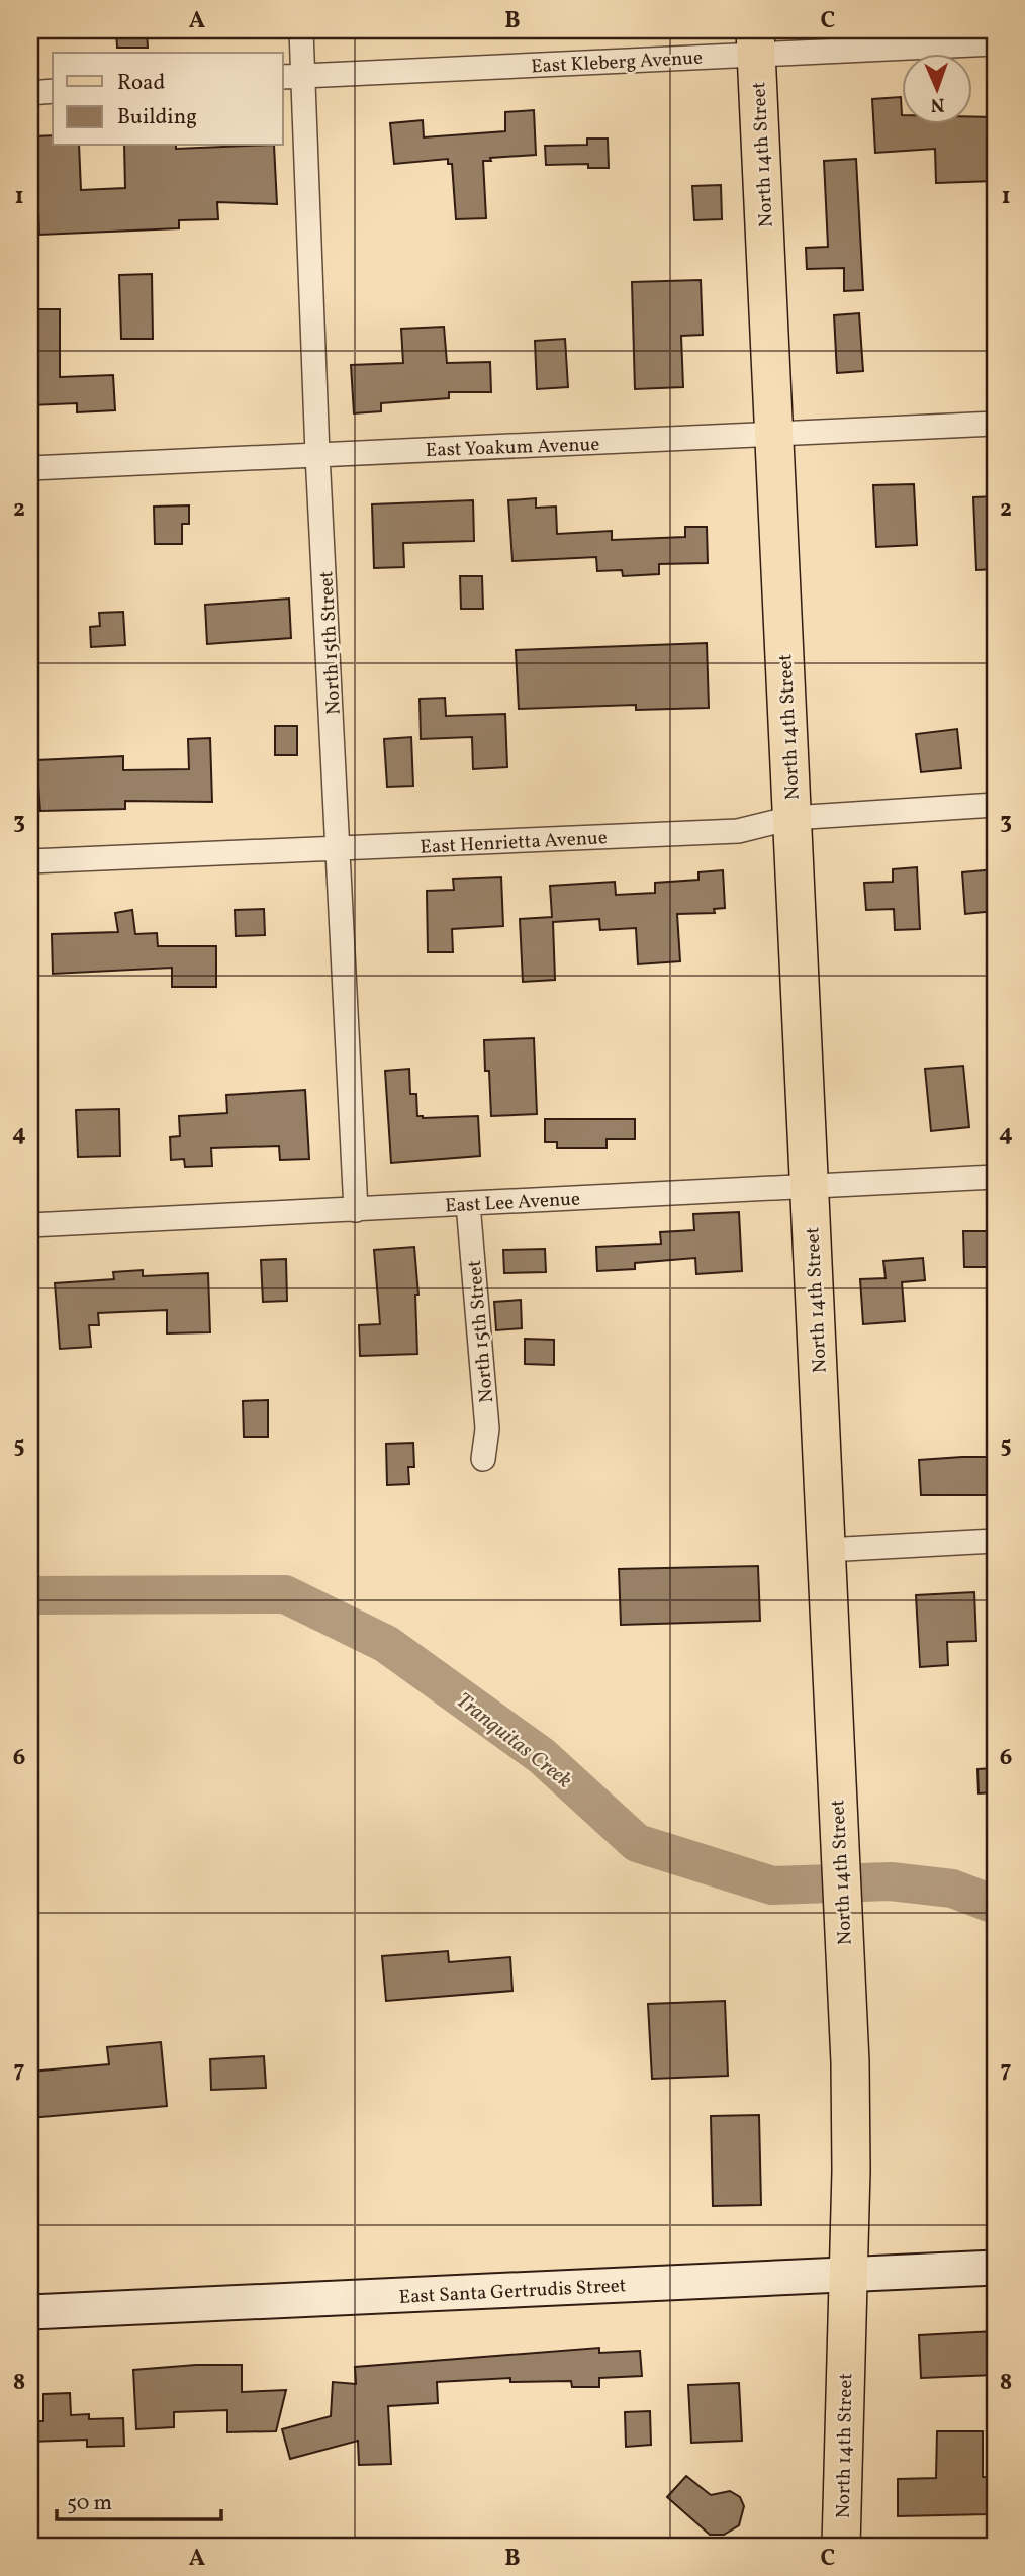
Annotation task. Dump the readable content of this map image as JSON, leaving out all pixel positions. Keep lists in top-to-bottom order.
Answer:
{
  "streets": {
    "main road": ["North 14th Street"],
    "street": [
      "East Kleberg Avenue",
      "East Yoakum Avenue",
      "North 15th Street",
      "East Henrietta Avenue",
      "East Lee Avenue",
      "East Santa Gertrudis Street"
    ]
  },
  "crossings": [
    ["East Kleberg Avenue", "North 14th Street"],
    ["East Kleberg Avenue", "North 15th Street"],
    ["North 14th Street", "East Yoakum Avenue"],
    ["North 14th Street", "East Henrietta Avenue"],
    ["North 14th Street", "East Lee Avenue"],
    ["North 14th Street", "East Santa Gertrudis Street"],
    ["East Yoakum Avenue", "North 15th Street"],
    ["North 15th Street", "East Henrietta Avenue"],
    ["North 15th Street", "East Lee Avenue"]
  ],
  "water": ["Tranquitas Creek"],
  "legend": ["Road", "Building"],
  "scale_bar": "50 m",
  "north": "bottom",
  "grid": {
    "columns": ["A", "B", "C"],
    "rows": [
      "1",
      "2",
      "3",
      "4",
      "5",
      "6",
      "7",
      "8"
    ]
  }
}
